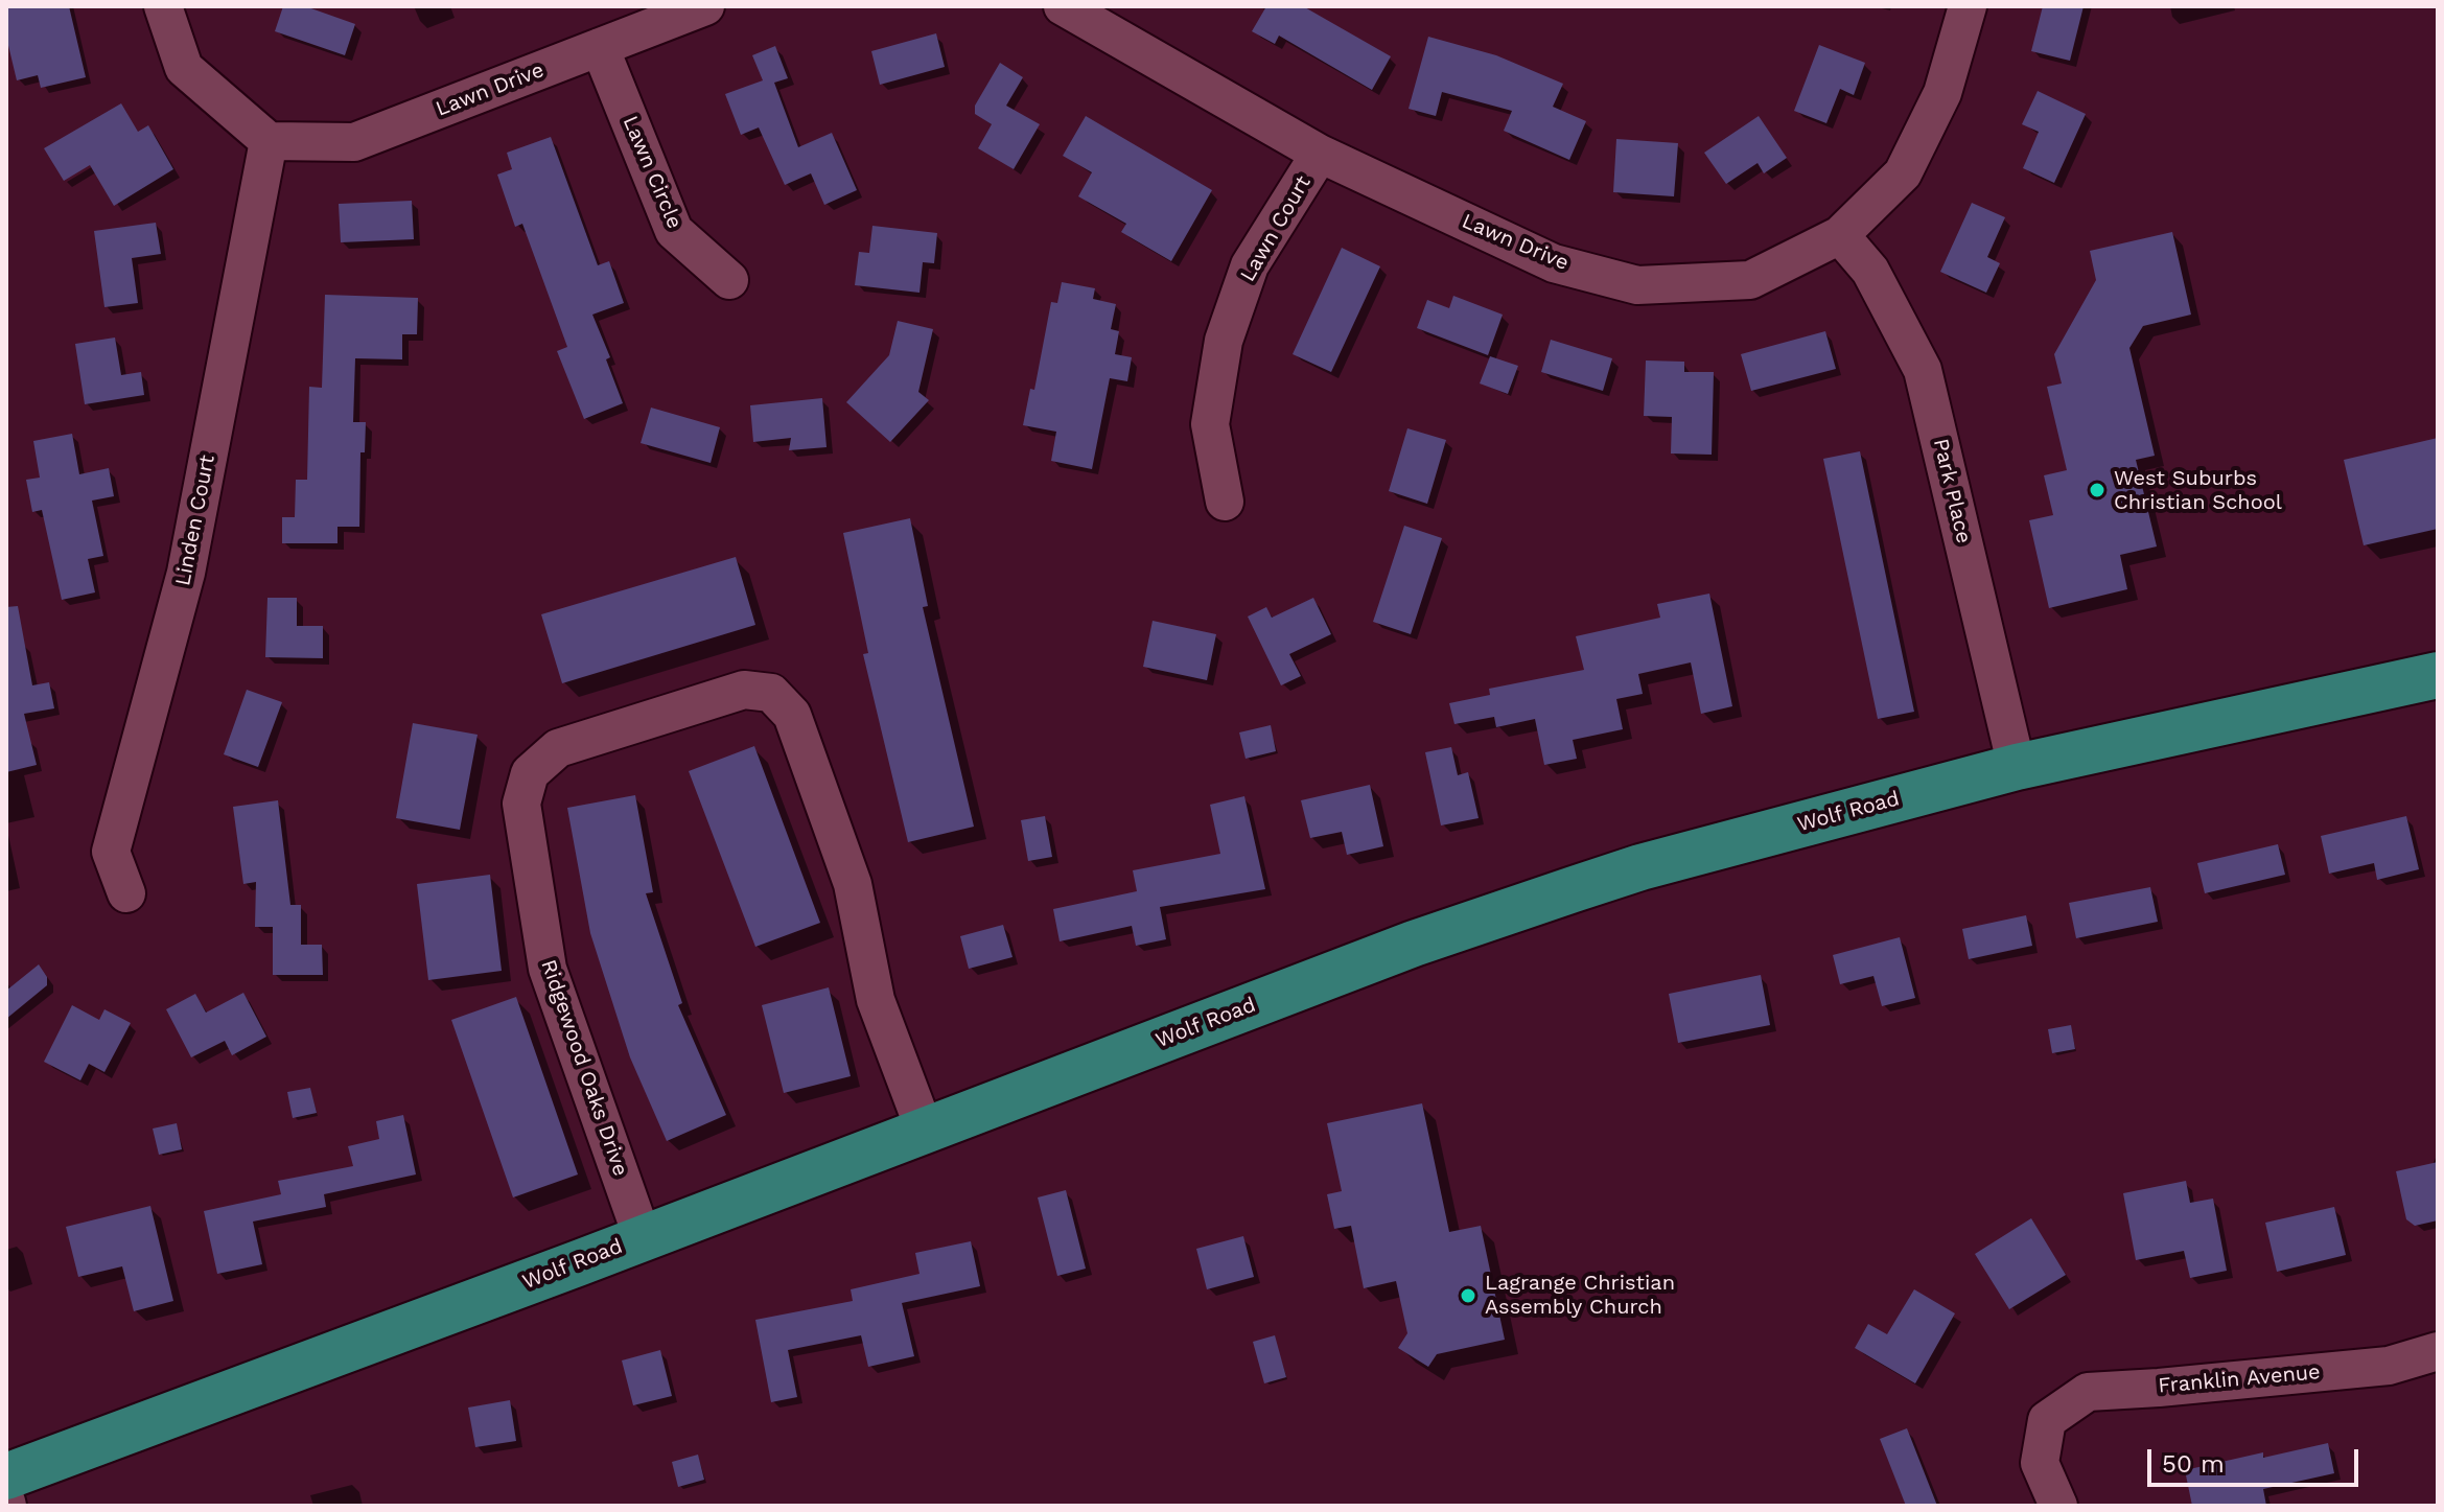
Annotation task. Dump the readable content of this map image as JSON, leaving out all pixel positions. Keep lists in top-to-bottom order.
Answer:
{
  "streets": {
    "main road": ["Wolf Road"],
    "street": [
      "Lawn Drive",
      "Lawn Circle",
      "Lawn Court",
      "Park Place",
      "Linden Court",
      "Ridgewood Oaks Drive",
      "Franklin Avenue"
    ]
  },
  "crossings": [
    ["Lawn Drive", "Lawn Circle"],
    ["Lawn Drive", "Lawn Court"],
    ["Lawn Drive", "Park Place"],
    ["Lawn Drive", "Linden Court"],
    ["Park Place", "Wolf Road"],
    ["Wolf Road", "Ridgewood Oaks Drive"]
  ],
  "places": ["West Suburbs Christian School", "Lagrange Christian Assembly Church"],
  "scale_bar": "50 m"
}
